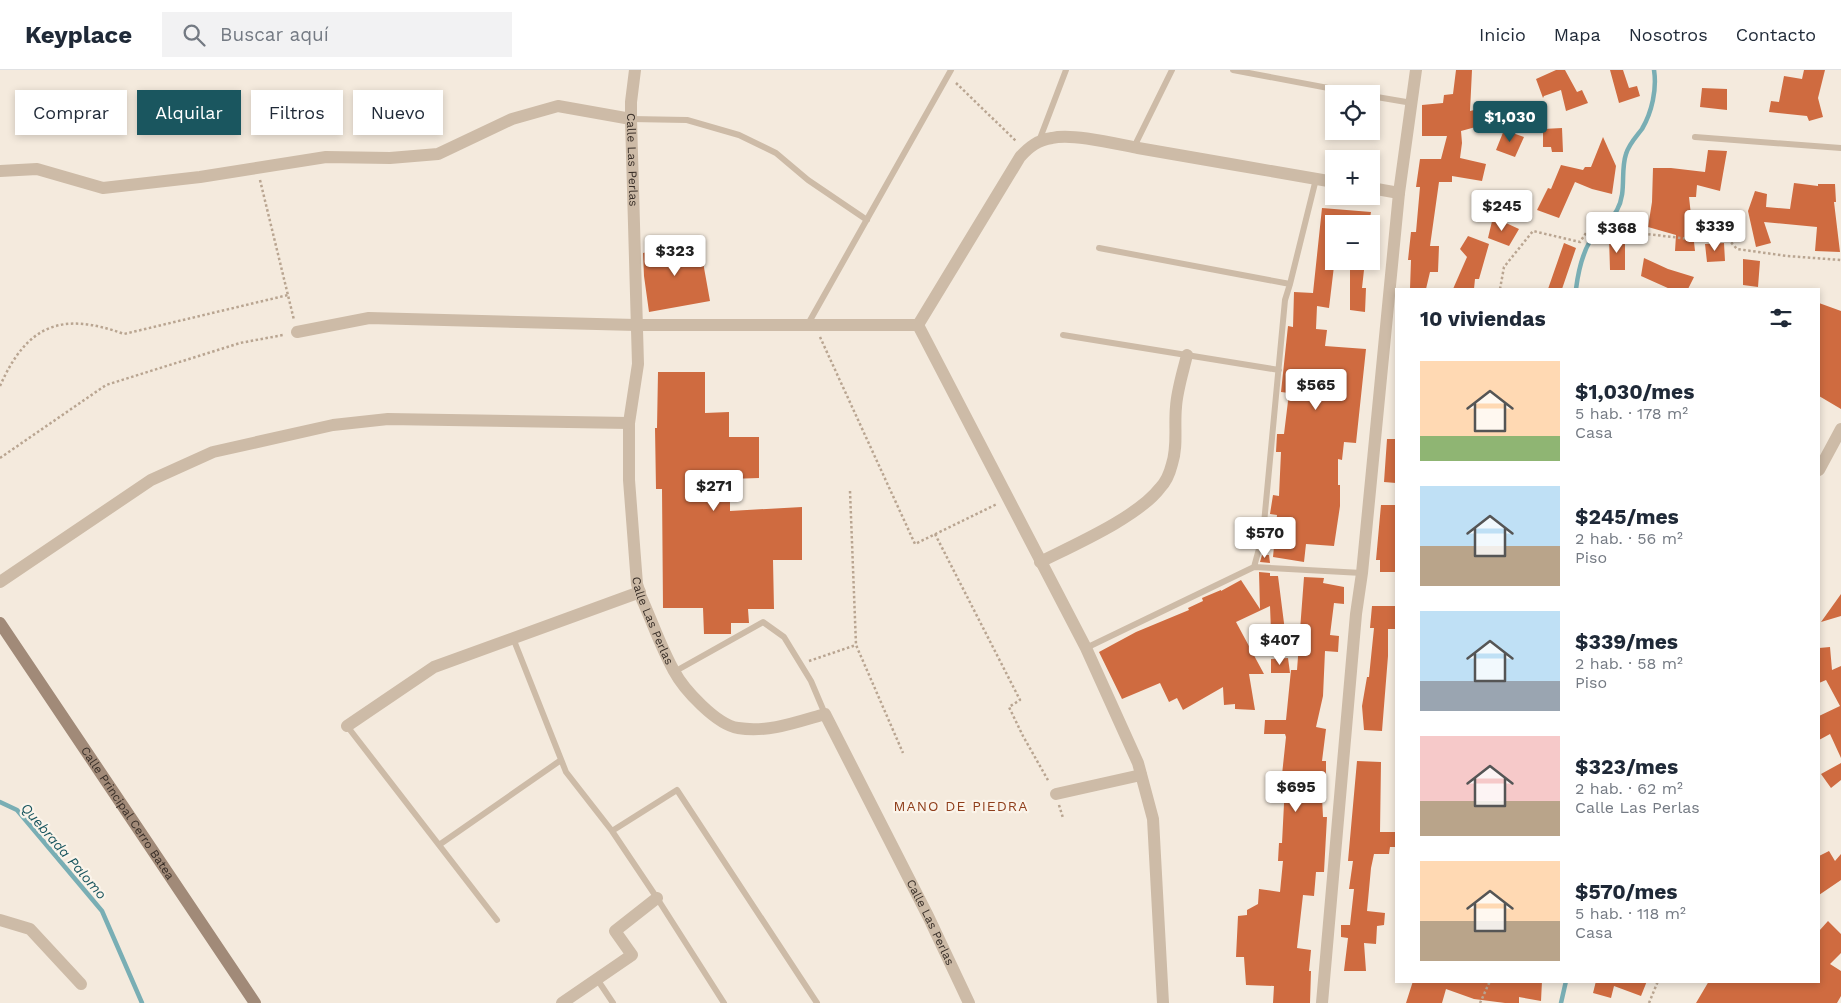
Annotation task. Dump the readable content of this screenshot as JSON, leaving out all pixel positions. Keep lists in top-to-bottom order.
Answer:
{
  "streets": {
    "street": ["Calle Las Perlas", "Calle Principal Cerro Batea"]
  },
  "districts": ["MANO DE PIEDRA"],
  "water": ["Quebrada Palomo"],
  "page": {
    "header": "Keyplace",
    "search": "Buscar aquí",
    "nav": [
      "Inicio",
      "Mapa",
      "Nosotros",
      "Contacto"
    ],
    "map_buttons": ["+", "−"],
    "chip": [
      "Comprar",
      "Alquilar",
      "Filtros",
      "Nuevo"
    ],
    "price": [
      "$1,030",
      "$245",
      "$339",
      "$368",
      "$323",
      "$565",
      "$271",
      "$570",
      "$407",
      "$695"
    ],
    "heading": "10 viviendas",
    "list": [
      {
        "name": "$1,030/mes",
        "note": "5 hab. · 178 m² · Casa"
      },
      {
        "name": "$245/mes",
        "note": "2 hab. · 56 m² · Piso"
      },
      {
        "name": "$339/mes",
        "note": "2 hab. · 58 m² · Piso"
      },
      {
        "name": "$323/mes",
        "note": "2 hab. · 62 m² · Calle Las Perlas"
      },
      {
        "name": "$570/mes",
        "note": "5 hab. · 118 m² · Casa"
      }
    ]
  }
}
